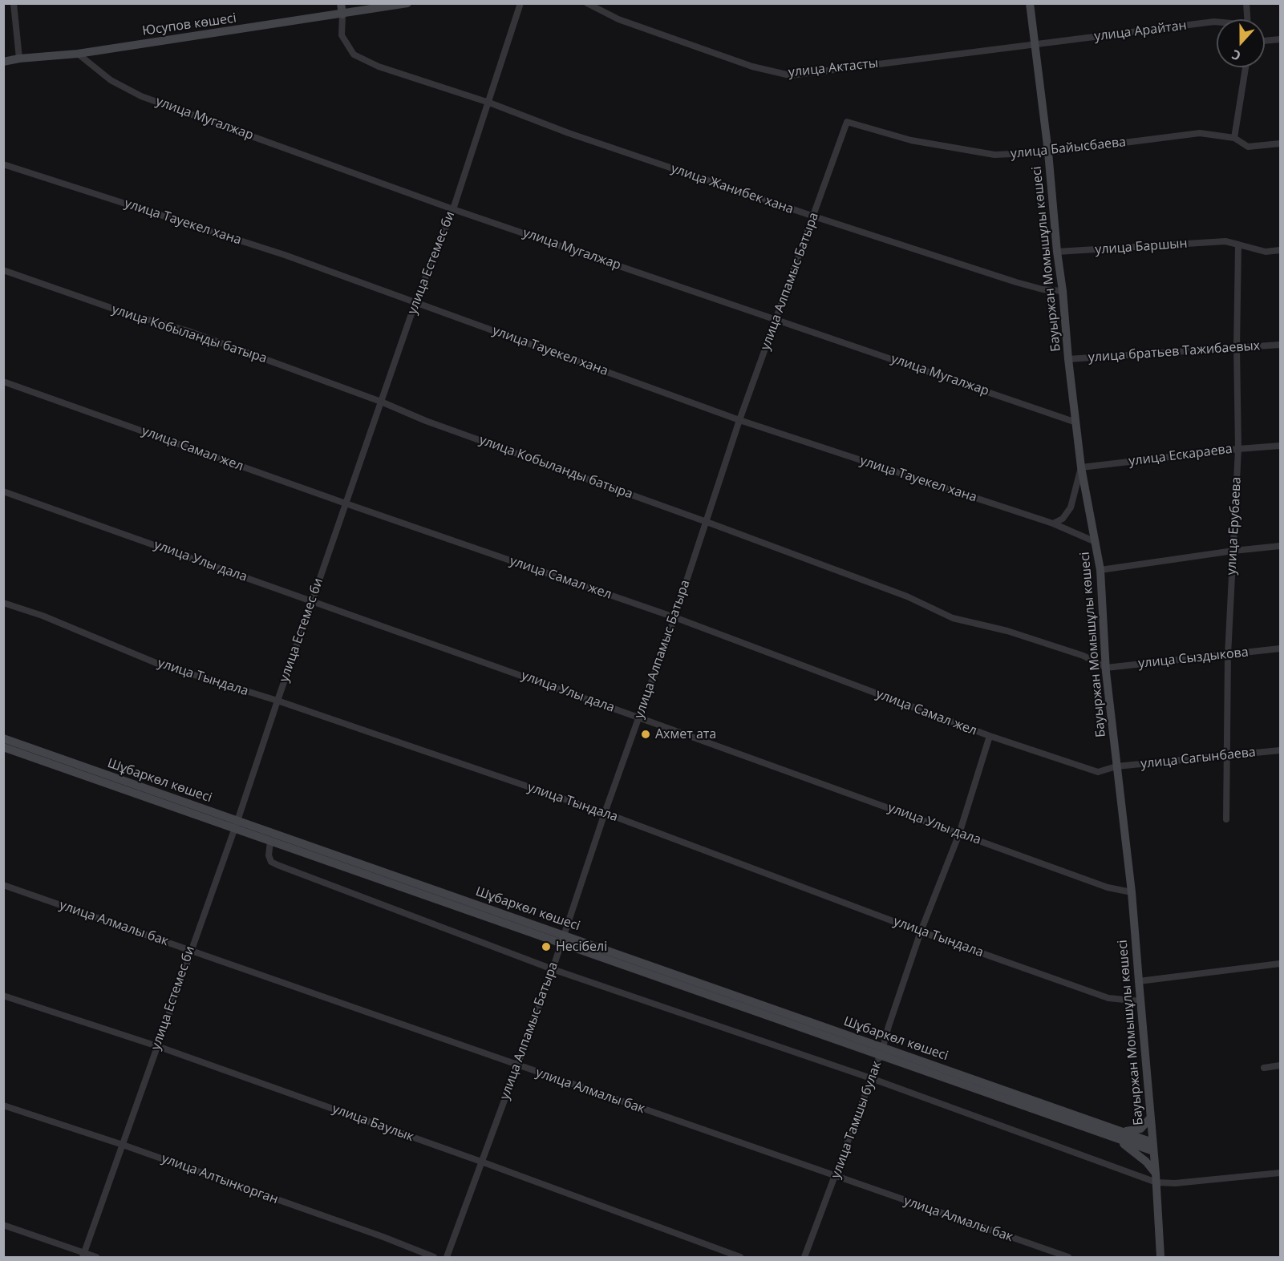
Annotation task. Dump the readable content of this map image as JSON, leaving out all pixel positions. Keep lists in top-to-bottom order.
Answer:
{
  "streets": {
    "street": [
      "Юсупов көшесі",
      "улица Арайтан",
      "улица Актасты",
      "улица Мугалжар",
      "улица Байысбаева",
      "улица Жанибек хана",
      "улица Тауекел хана",
      "улица Баршын",
      "Бауыржан Момышұлы көшесі",
      "улица Естемес би",
      "улица Алпамыс Батыра",
      "улица Кобыланды батыра",
      "улица братьев Тажибаевых",
      "улица Самал жел",
      "улица Ескараева",
      "улица Ерубаева",
      "улица Улы дала",
      "улица Сыздыкова",
      "улица Тындала",
      "улица Сагынбаева",
      "Шұбаркөл көшесі",
      "улица Алмалы бак",
      "улица Тамшы булак",
      "улица Баулык",
      "улица Алтынкорган"
    ]
  },
  "crossings": [
    ["Юсупов көшесі", "улица Мугалжар"],
    ["Юсупов көшесі", "улица Жанибек хана"],
    ["улица Арайтан", "улица Актасты"],
    ["улица Арайтан", "Бауыржан Момышұлы көшесі"],
    ["улица Актасты", "Бауыржан Момышұлы көшесі"],
    ["улица Мугалжар", "Бауыржан Момышұлы көшесі"],
    ["улица Мугалжар", "улица Естемес би"],
    ["улица Мугалжар", "улица Алпамыс Батыра"],
    ["улица Байысбаева", "Бауыржан Момышұлы көшесі"],
    ["улица Байысбаева", "улица Алпамыс Батыра"],
    ["улица Жанибек хана", "Бауыржан Момышұлы көшесі"],
    ["улица Жанибек хана", "улица Естемес би"],
    ["улица Жанибек хана", "улица Алпамыс Батыра"],
    ["улица Тауекел хана", "Бауыржан Момышұлы көшесі"],
    ["улица Тауекел хана", "улица Естемес би"],
    ["улица Тауекел хана", "улица Алпамыс Батыра"],
    ["улица Баршын", "Бауыржан Момышұлы көшесі"],
    ["улица Баршын", "улица Ерубаева"],
    ["Бауыржан Момышұлы көшесі", "улица Кобыланды батыра"],
    ["Бауыржан Момышұлы көшесі", "улица братьев Тажибаевых"],
    ["Бауыржан Момышұлы көшесі", "улица Самал жел"],
    ["Бауыржан Момышұлы көшесі", "улица Ескараева"],
    ["Бауыржан Момышұлы көшесі", "улица Улы дала"],
    ["Бауыржан Момышұлы көшесі", "улица Сыздыкова"],
    ["Бауыржан Момышұлы көшесі", "улица Тындала"],
    ["Бауыржан Момышұлы көшесі", "улица Сагынбаева"],
    ["Бауыржан Момышұлы көшесі", "Шұбаркөл көшесі"],
    ["улица Естемес би", "улица Кобыланды батыра"],
    ["улица Естемес би", "улица Самал жел"],
    ["улица Естемес би", "улица Улы дала"],
    ["улица Естемес би", "улица Тындала"],
    ["улица Естемес би", "Шұбаркөл көшесі"],
    ["улица Естемес би", "улица Алмалы бак"],
    ["улица Естемес би", "улица Баулык"],
    ["улица Естемес би", "улица Алтынкорган"],
    ["улица Алпамыс Батыра", "улица Кобыланды батыра"],
    ["улица Алпамыс Батыра", "улица Самал жел"],
    ["улица Алпамыс Батыра", "улица Улы дала"],
    ["улица Алпамыс Батыра", "улица Тындала"],
    ["улица Алпамыс Батыра", "Шұбаркөл көшесі"],
    ["улица Алпамыс Батыра", "улица Алмалы бак"],
    ["улица Алпамыс Батыра", "улица Баулык"],
    ["улица Кобыланды батыра", "улица Сыздыкова"],
    ["улица братьев Тажибаевых", "улица Ерубаева"],
    ["улица Самал жел", "улица Сагынбаева"],
    ["улица Самал жел", "улица Тамшы булак"],
    ["улица Ескараева", "улица Ерубаева"],
    ["улица Ерубаева", "улица Сыздыкова"],
    ["улица Ерубаева", "улица Сагынбаева"],
    ["улица Улы дала", "улица Тамшы булак"],
    ["улица Тындала", "улица Тамшы булак"],
    ["Шұбаркөл көшесі", "улица Тамшы булак"],
    ["улица Алмалы бак", "улица Тамшы булак"]
  ],
  "places": ["Ахмет ата", "Несібелі"],
  "north": "bottom"
}
